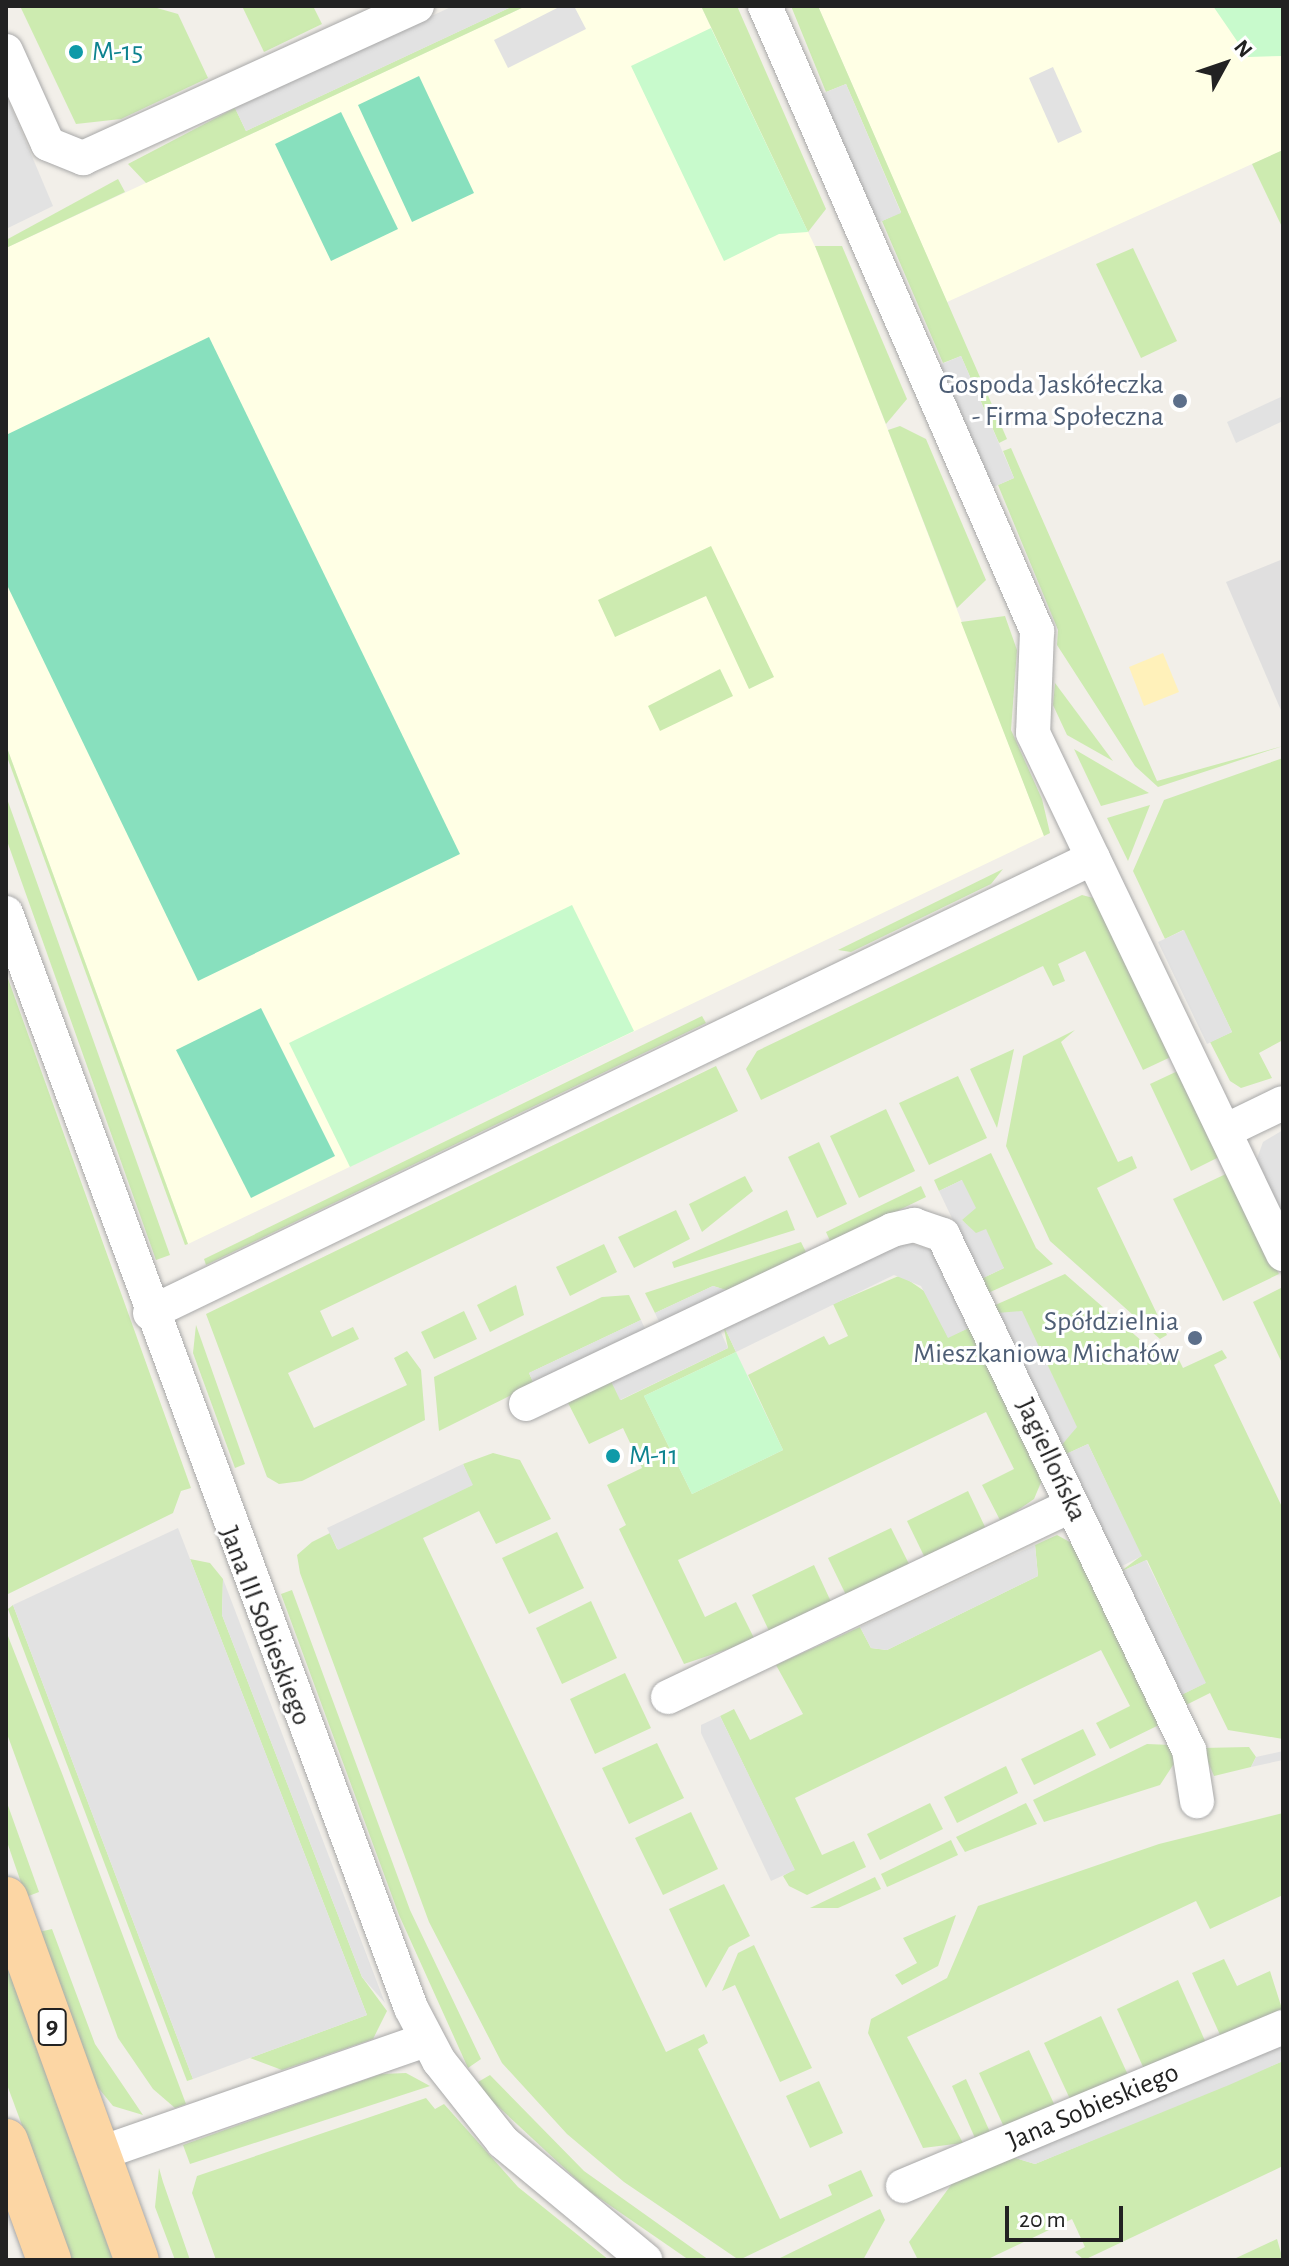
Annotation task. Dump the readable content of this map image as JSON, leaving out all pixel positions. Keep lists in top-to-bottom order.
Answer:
{
  "streets": {
    "main road": ["9"],
    "street": ["Jagiellońska", "Jana III Sobieskiego", "Jana Sobieskiego"]
  },
  "places": [
    "M-15",
    "Gospoda Jaskółeczka - Firma Społeczna",
    "Spółdzielnia Mieszkaniowa Michałów",
    "M-11"
  ],
  "scale_bar": "20 m",
  "north": "top right"
}
